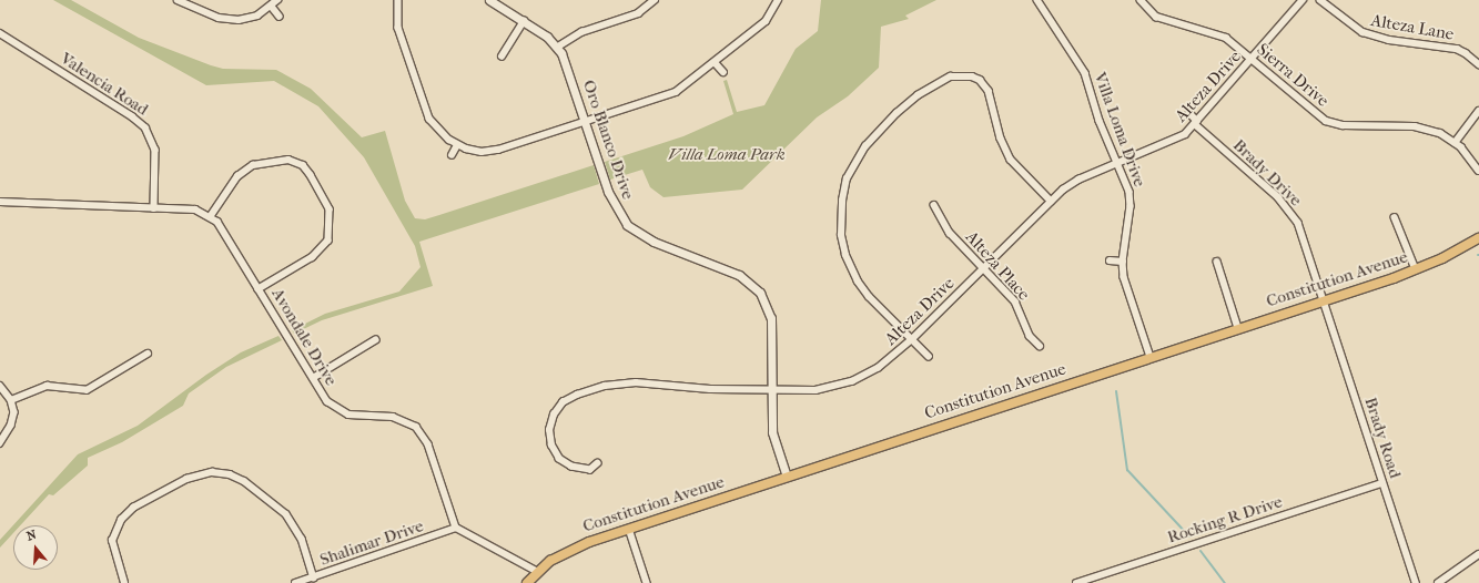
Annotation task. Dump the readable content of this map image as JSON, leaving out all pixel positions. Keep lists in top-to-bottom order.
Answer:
{
  "streets": {
    "main road": ["Constitution Avenue"],
    "street": [
      "Alteza Lane",
      "Sierra Drive",
      "Valencia Road",
      "Alteza Drive",
      "Villa Loma Drive",
      "Oro Blanco Drive",
      "Brady Drive",
      "Alteza Place",
      "Avondale Drive",
      "Brady Road",
      "Rocking R Drive",
      "Shalimar Drive"
    ]
  },
  "crossings": [
    ["Sierra Drive", "Alteza Drive"],
    ["Valencia Road", "Avondale Drive"],
    ["Alteza Drive", "Villa Loma Drive"],
    ["Alteza Drive", "Oro Blanco Drive"],
    ["Alteza Drive", "Brady Drive"],
    ["Alteza Drive", "Alteza Place"],
    ["Villa Loma Drive", "Constitution Avenue"],
    ["Oro Blanco Drive", "Constitution Avenue"],
    ["Brady Drive", "Constitution Avenue"],
    ["Brady Drive", "Brady Road"],
    ["Constitution Avenue", "Brady Road"],
    ["Avondale Drive", "Shalimar Drive"],
    ["Brady Road", "Rocking R Drive"]
  ],
  "parks": ["Villa Loma Park"],
  "north": "top"
}
